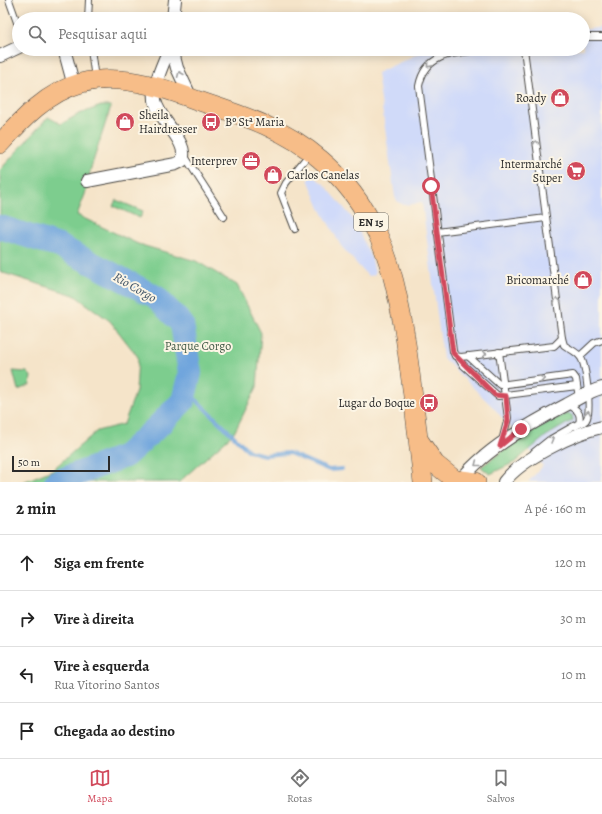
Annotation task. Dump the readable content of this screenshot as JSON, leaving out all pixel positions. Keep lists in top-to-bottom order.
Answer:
{
  "streets": {
    "main road": ["EN 15"]
  },
  "water": ["Rio Corgo"],
  "parks": ["Parque Corgo"],
  "places": {
    "shop": [
      "Roady",
      "Sheila Hairdresser",
      "Carlos Canelas",
      "Bricomarché"
    ],
    "bus stop": ["Bº Stª Maria", "Lugar do Boque"],
    "office": ["Interprev"],
    "supermarket": ["Intermarché Super"]
  },
  "scale_bar": "50 m",
  "page": {
    "search": "Pesquisar aqui",
    "scale": "50 m",
    "heading": ["2 min", "A pé · 160 m"],
    "list": [
      ["Siga em frente", "120 m"],
      ["Vire à direita", "30 m"],
      ["Vire à esquerda", "Rua Vitorino Santos", "10 m"],
      "Chegada ao destino"
    ],
    "nav": ["Mapa", "Rotas", "Salvos"]
  }
}
